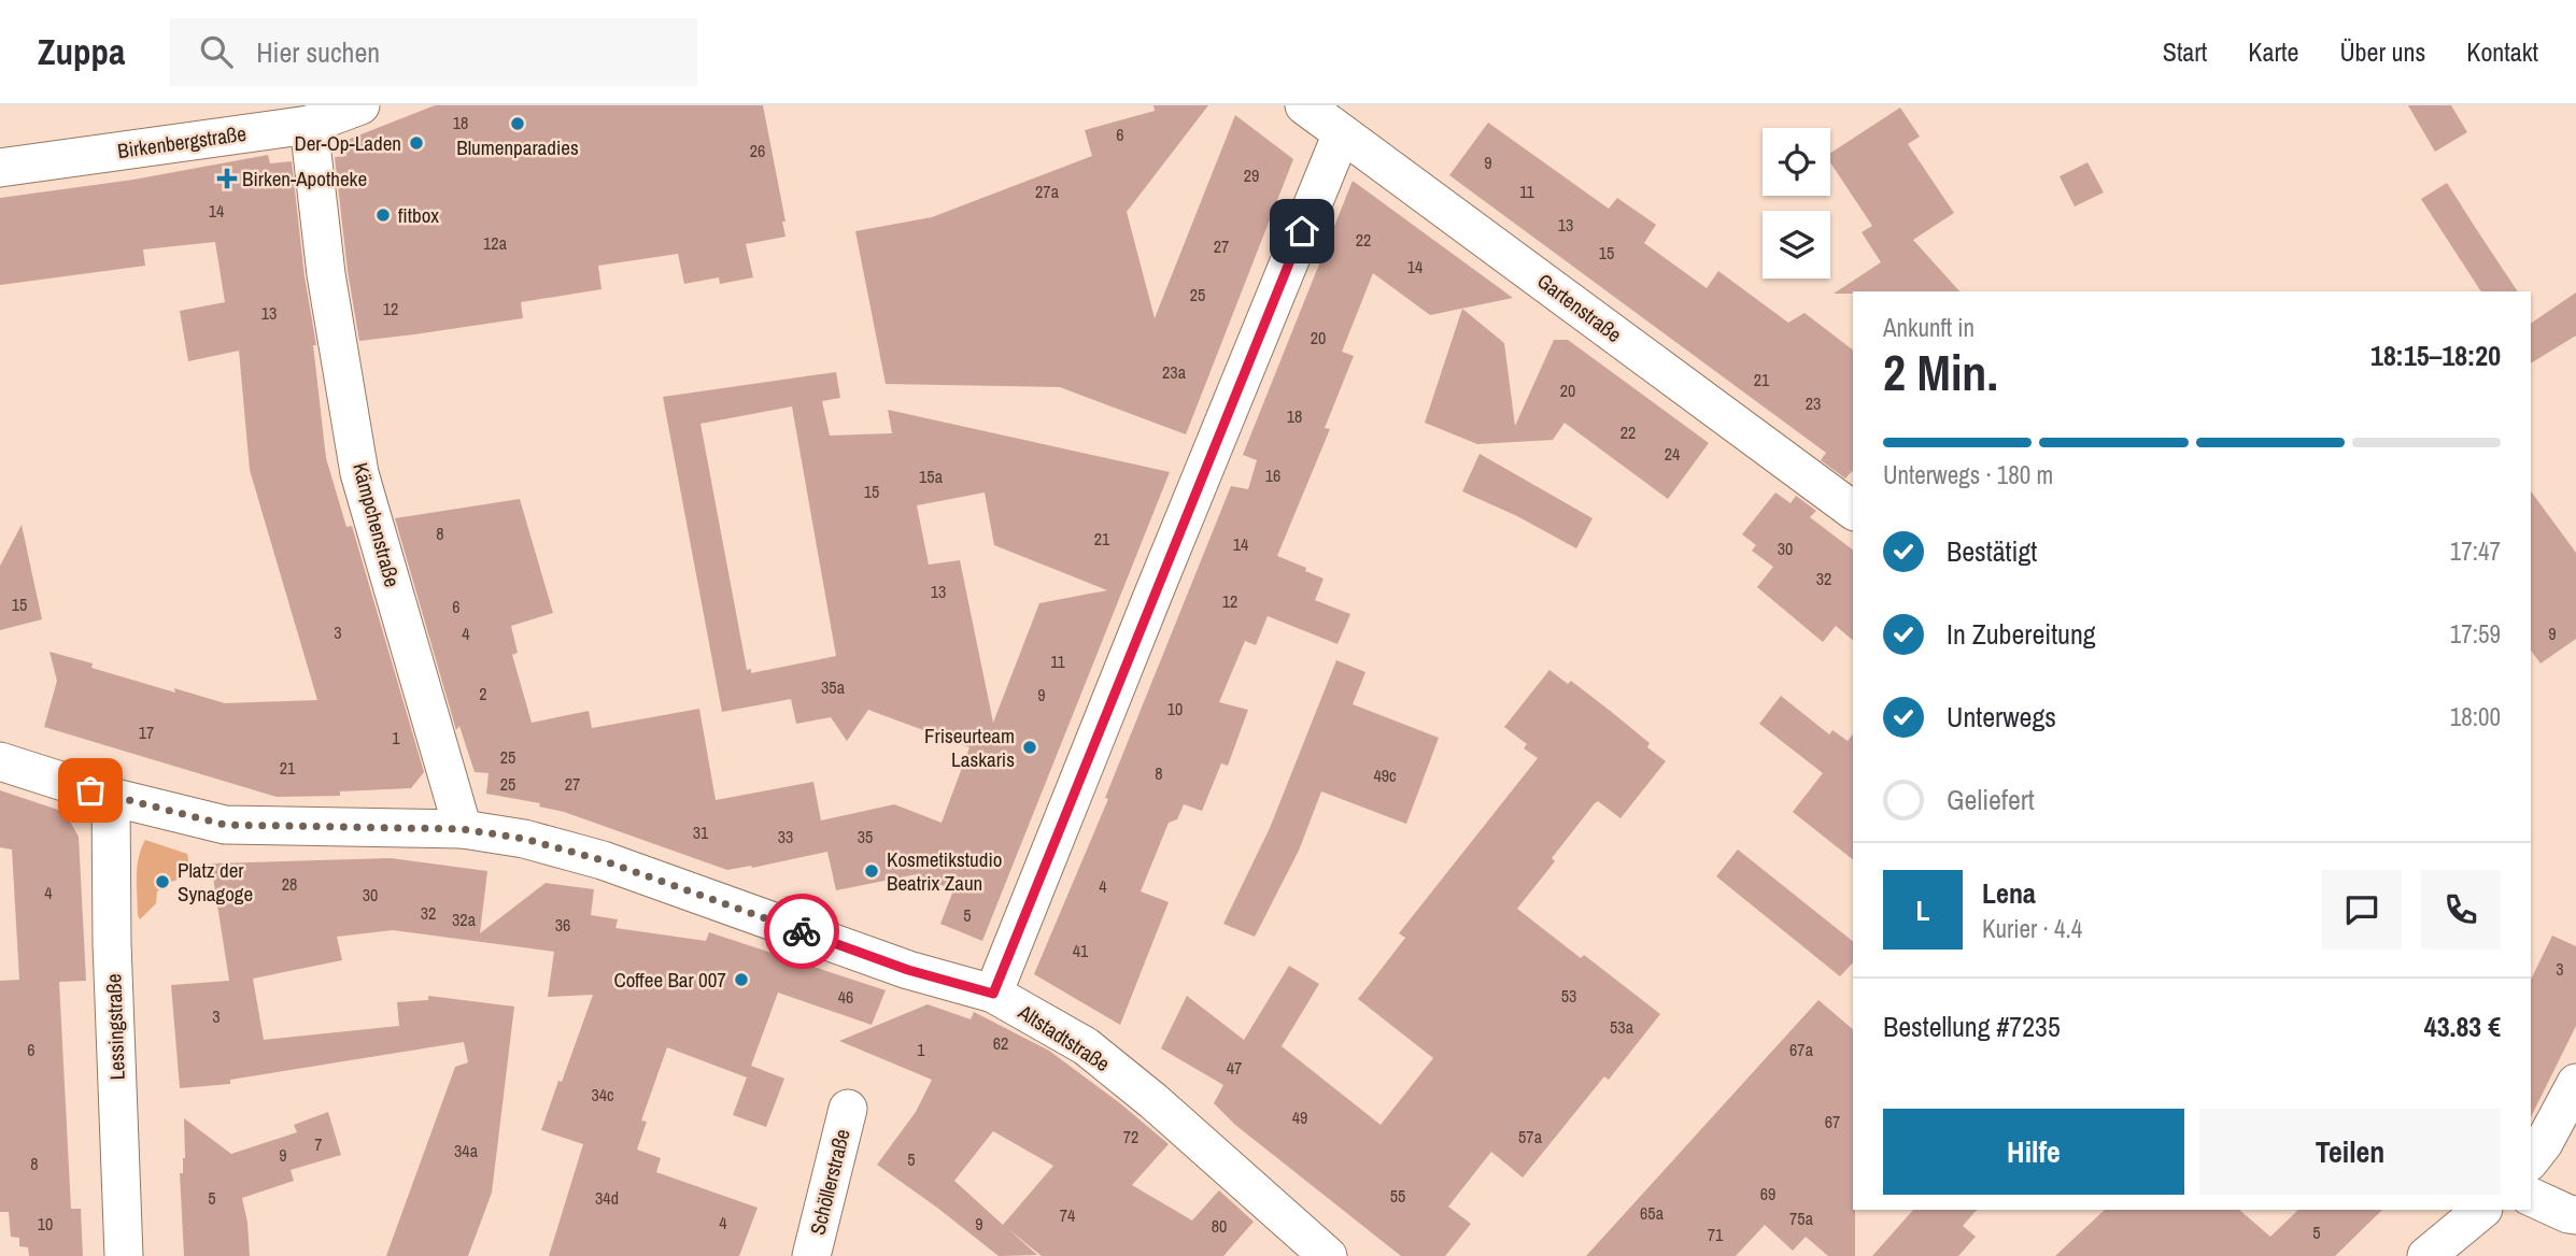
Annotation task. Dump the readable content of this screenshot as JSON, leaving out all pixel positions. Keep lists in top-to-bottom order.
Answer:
{
  "streets": {
    "street": [
      "Birkenbergstraße",
      "Gartenstraße",
      "Kämpchenstraße",
      "Lessingstraße",
      "Altstadtstraße",
      "Schöllerstraße"
    ]
  },
  "crossings": [
    ["Birkenbergstraße", "Kämpchenstraße"],
    ["Kämpchenstraße", "Altstadtstraße"],
    ["Lessingstraße", "Altstadtstraße"]
  ],
  "places": {
    "other": [
      "Blumenparadies",
      "Der-Op-Laden",
      "fitbox",
      "Friseurteam Laskaris",
      "Kosmetikstudio Beatrix Zaun",
      "Platz der Synagoge",
      "Coffee Bar 007"
    ],
    "health": ["Birken-Apotheke"]
  },
  "house_numbers": [
    "18",
    "6",
    "26",
    "9",
    "29",
    "27a",
    "11",
    "14",
    "13",
    "22",
    "12a",
    "27",
    "15",
    "14",
    "25",
    "12",
    "13",
    "20",
    "23a",
    "21",
    "20",
    "23",
    "18",
    "22",
    "24",
    "16",
    "15a",
    "15",
    "8",
    "21",
    "14",
    "30",
    "32",
    "13",
    "12",
    "15",
    "6",
    "3",
    "4",
    "9",
    "11",
    "35a",
    "2",
    "9",
    "10",
    "17",
    "1",
    "25",
    "21",
    "8",
    "49c",
    "25",
    "27",
    "31",
    "33",
    "35",
    "28",
    "4",
    "4",
    "30",
    "32",
    "5",
    "32a",
    "36",
    "41",
    "3",
    "53",
    "46",
    "3",
    "53a",
    "62",
    "6",
    "1",
    "67a",
    "47",
    "34c",
    "49",
    "67",
    "72",
    "57a",
    "7",
    "34a",
    "9",
    "5",
    "8",
    "69",
    "55",
    "5",
    "34d",
    "65a",
    "74",
    "75a",
    "4",
    "10",
    "9",
    "80",
    "5",
    "71"
  ],
  "page": {
    "header": "Zuppa",
    "search": "Hier suchen",
    "nav": [
      "Start",
      "Karte",
      "Über uns",
      "Kontakt"
    ],
    "heading": ["2 Min.", "Ankunft in", "18:15–18:20"],
    "panel": [
      "Lena",
      "Kurier · 4.4",
      "Bestellung #7235",
      "43.83 €"
    ],
    "bar": "Unterwegs · 180 m",
    "list": [
      ["Bestätigt", "17:47"],
      ["In Zubereitung", "17:59"],
      ["Unterwegs", "18:00"],
      "Geliefert"
    ],
    "round": "L",
    "buttons": ["Hilfe", "Teilen"]
  }
}
